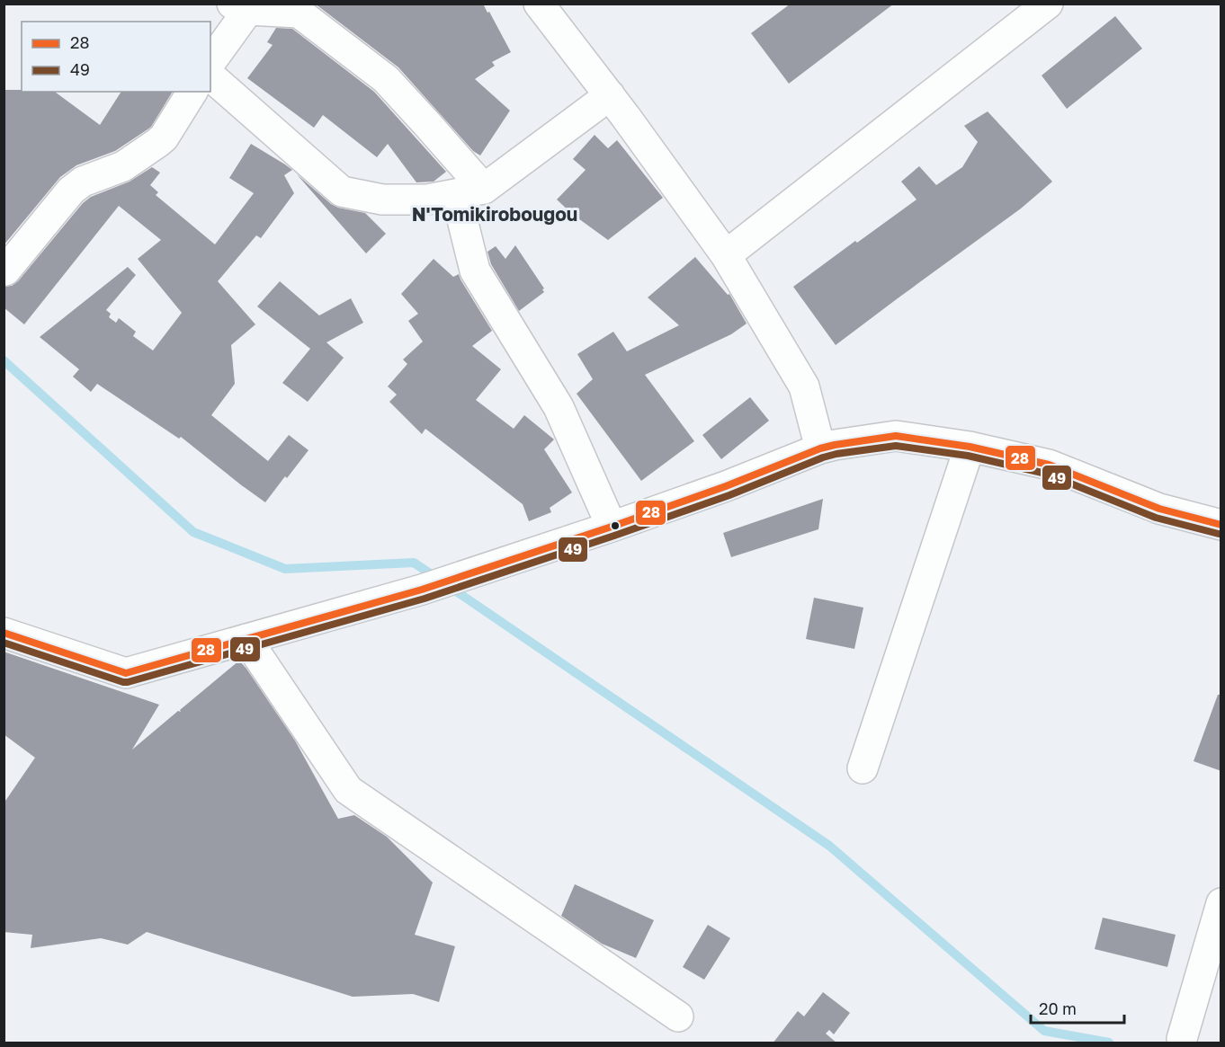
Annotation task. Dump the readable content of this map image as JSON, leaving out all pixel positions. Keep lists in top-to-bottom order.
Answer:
{
  "districts": ["N'Tomikirobougou"],
  "lines": ["transit line 28", "transit line 49"],
  "legend": ["28", "49"],
  "scale_bar": "20 m"
}
